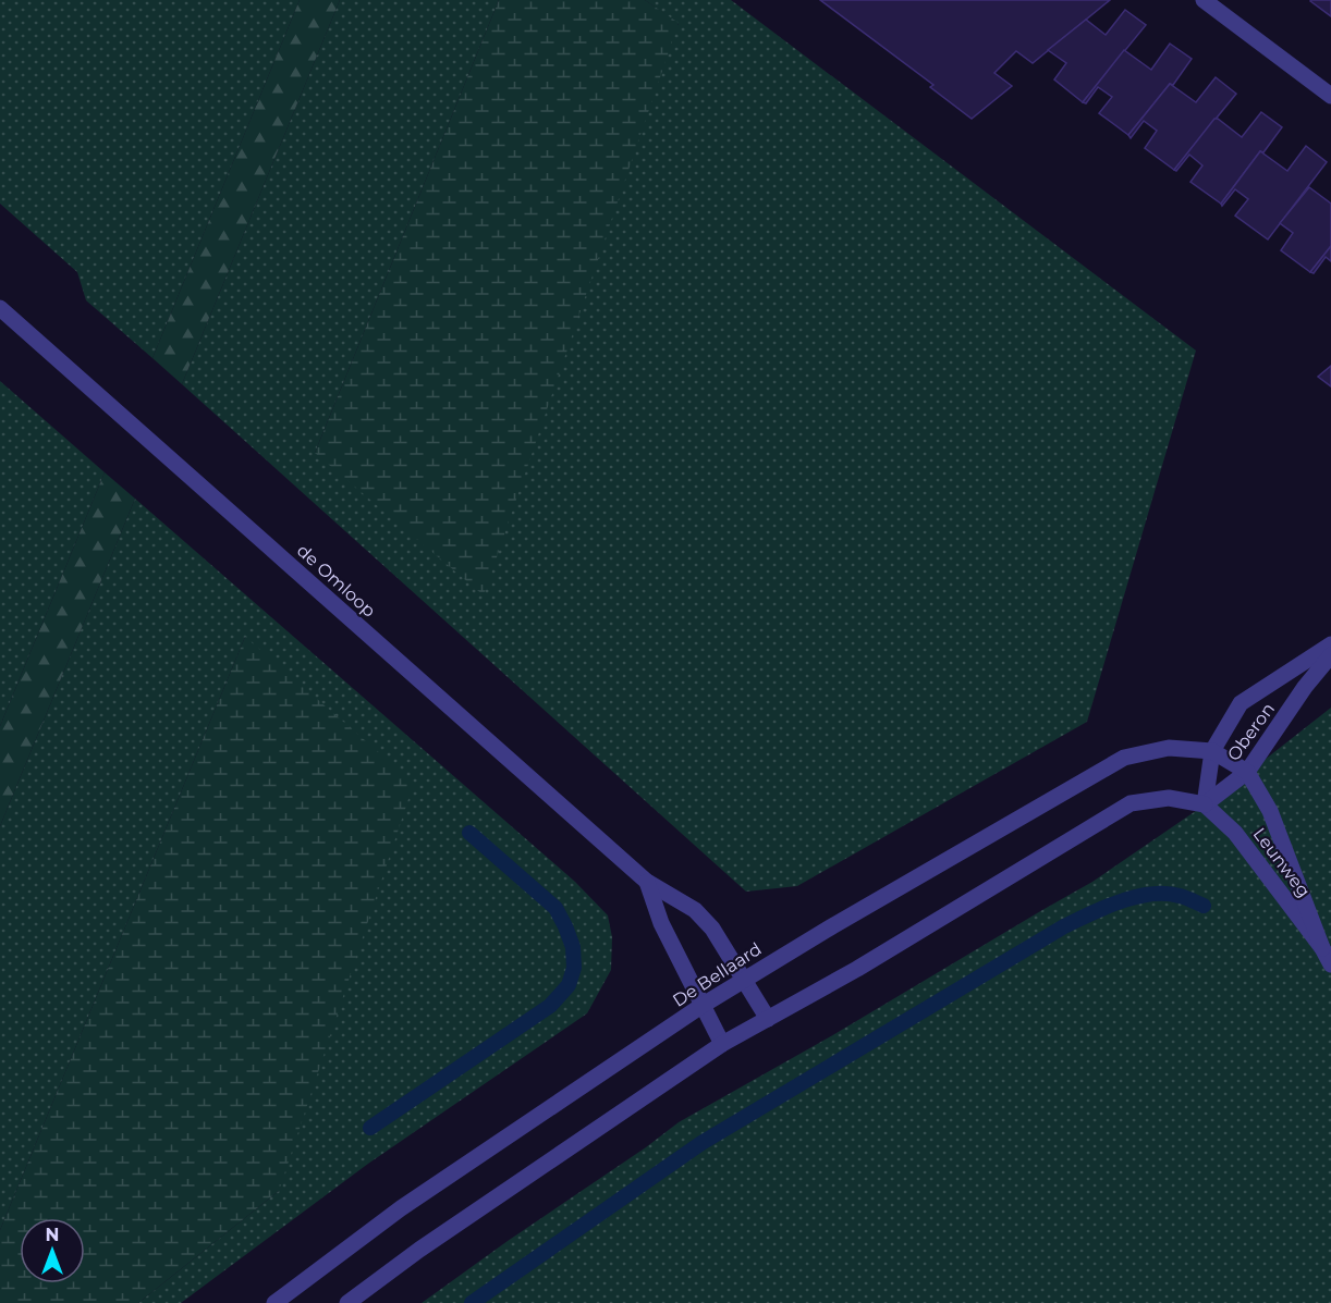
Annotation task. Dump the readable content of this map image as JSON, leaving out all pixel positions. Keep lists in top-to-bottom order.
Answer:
{
  "streets": {
    "street": [
      "de Omloop",
      "Oberon",
      "Leunweg",
      "De Bellaard"
    ]
  },
  "crossings": [
    ["de Omloop", "De Bellaard"],
    ["Oberon", "Leunweg"],
    ["Oberon", "De Bellaard"],
    ["Leunweg", "De Bellaard"]
  ],
  "north": "top"
}
